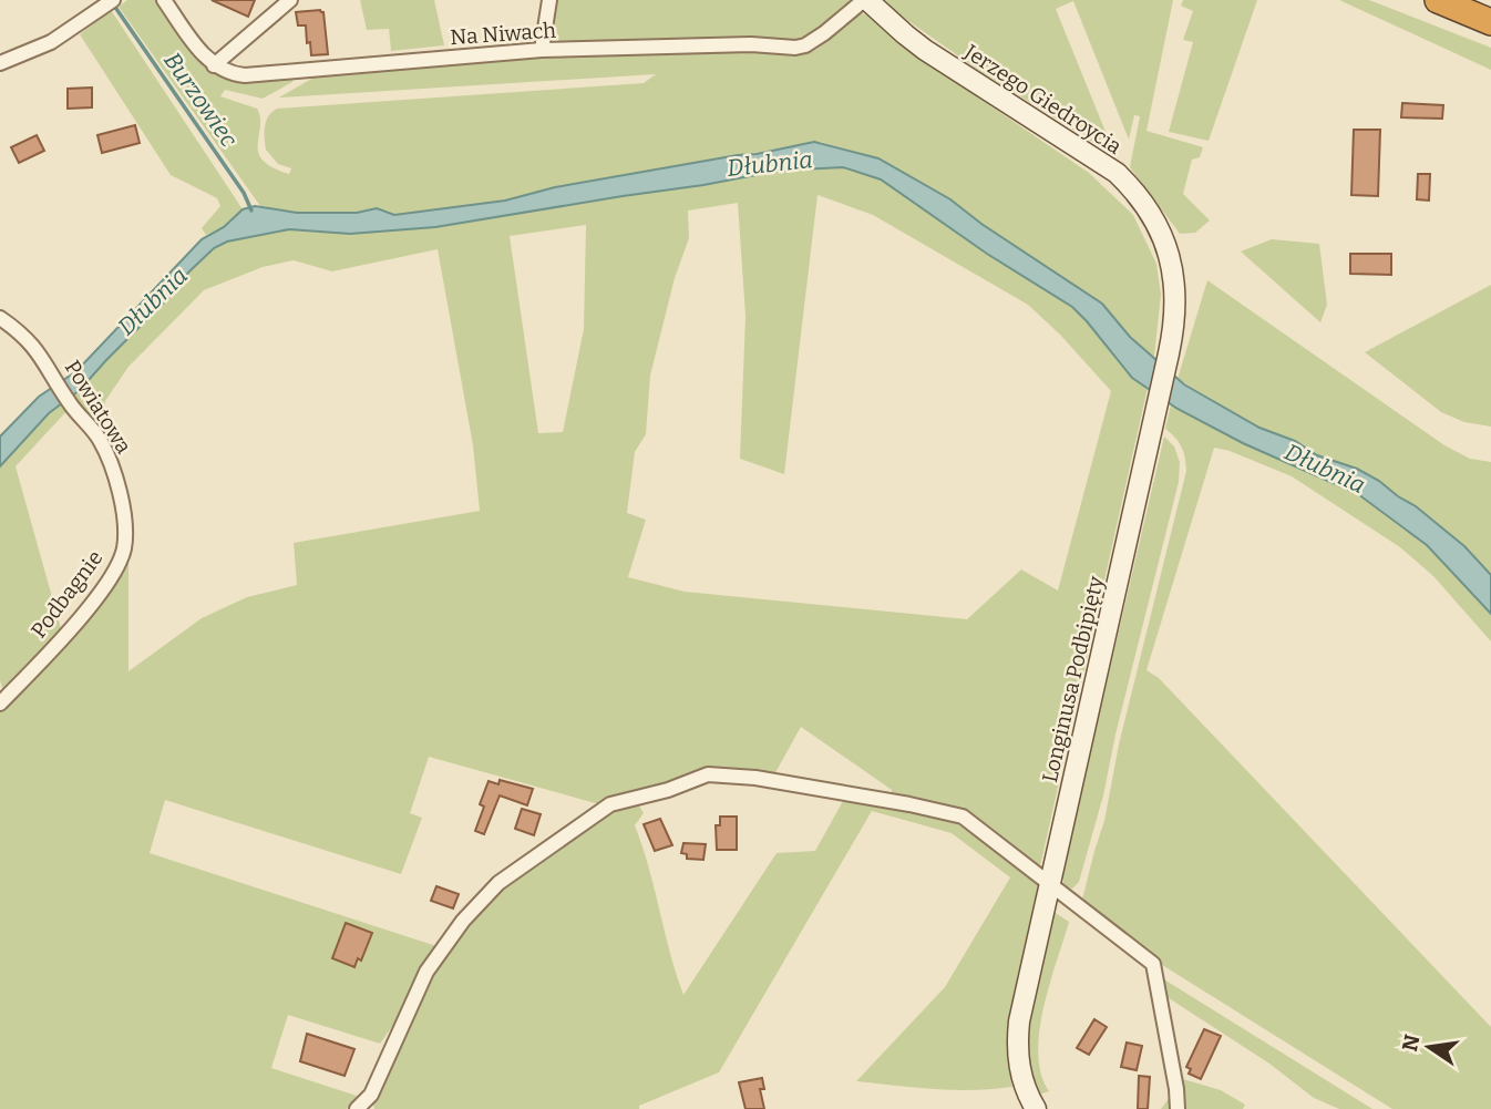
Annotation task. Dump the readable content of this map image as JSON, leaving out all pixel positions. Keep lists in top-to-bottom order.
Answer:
{
  "streets": {
    "street": [
      "Na Niwach",
      "Jerzego Giedroycia",
      "Powiatowa",
      "Podbagnie",
      "Longinusa Podbipięty"
    ]
  },
  "crossings": [
    ["Na Niwach", "Jerzego Giedroycia"],
    ["Jerzego Giedroycia", "Longinusa Podbipięty"],
    ["Powiatowa", "Podbagnie"]
  ],
  "water": ["Burzowiec", "Dłubnia"],
  "north": "left"
}
